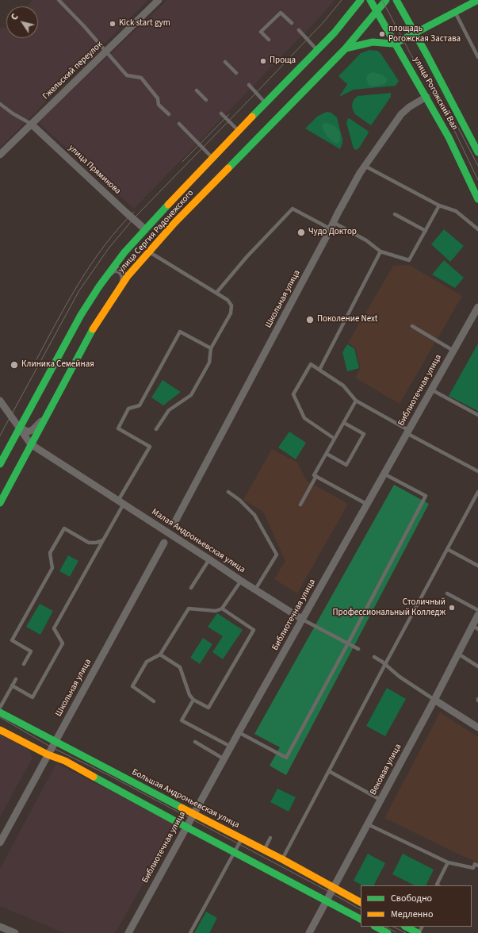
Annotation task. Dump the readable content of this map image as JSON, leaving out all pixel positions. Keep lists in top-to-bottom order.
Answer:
{
  "streets": {
    "main road": ["улица Рогожский Вал", "улица Сергия Радонежского", "Большая Андроньевская улица"],
    "street": [
      "Гжельский переулок",
      "улица Прямикова",
      "Школьная улица",
      "Библиотечная улица",
      "Малая Андроньевская улица",
      "Вековая улица"
    ]
  },
  "crossings": [
    ["Гжельский переулок", "улица Прямикова"],
    ["улица Рогожский Вал", "улица Сергия Радонежского"],
    ["улица Рогожский Вал", "Школьная улица"],
    ["улица Прямикова", "улица Сергия Радонежского"],
    ["улица Сергия Радонежского", "Малая Андроньевская улица"],
    ["Школьная улица", "Большая Андроньевская улица"],
    ["Библиотечная улица", "Малая Андроньевская улица"],
    ["Библиотечная улица", "Большая Андроньевская улица"],
    ["Вековая улица", "Большая Андроньевская улица"]
  ],
  "places": [
    "Kick start gym",
    "площадь Рогожская Застава",
    "Проща",
    "Чудо Доктор",
    "Поколение Next",
    "Клиника Семейная",
    "Столичный Профессиональный Колледж"
  ],
  "legend": ["Свободно", "Медленно"],
  "north": "top left"
}
